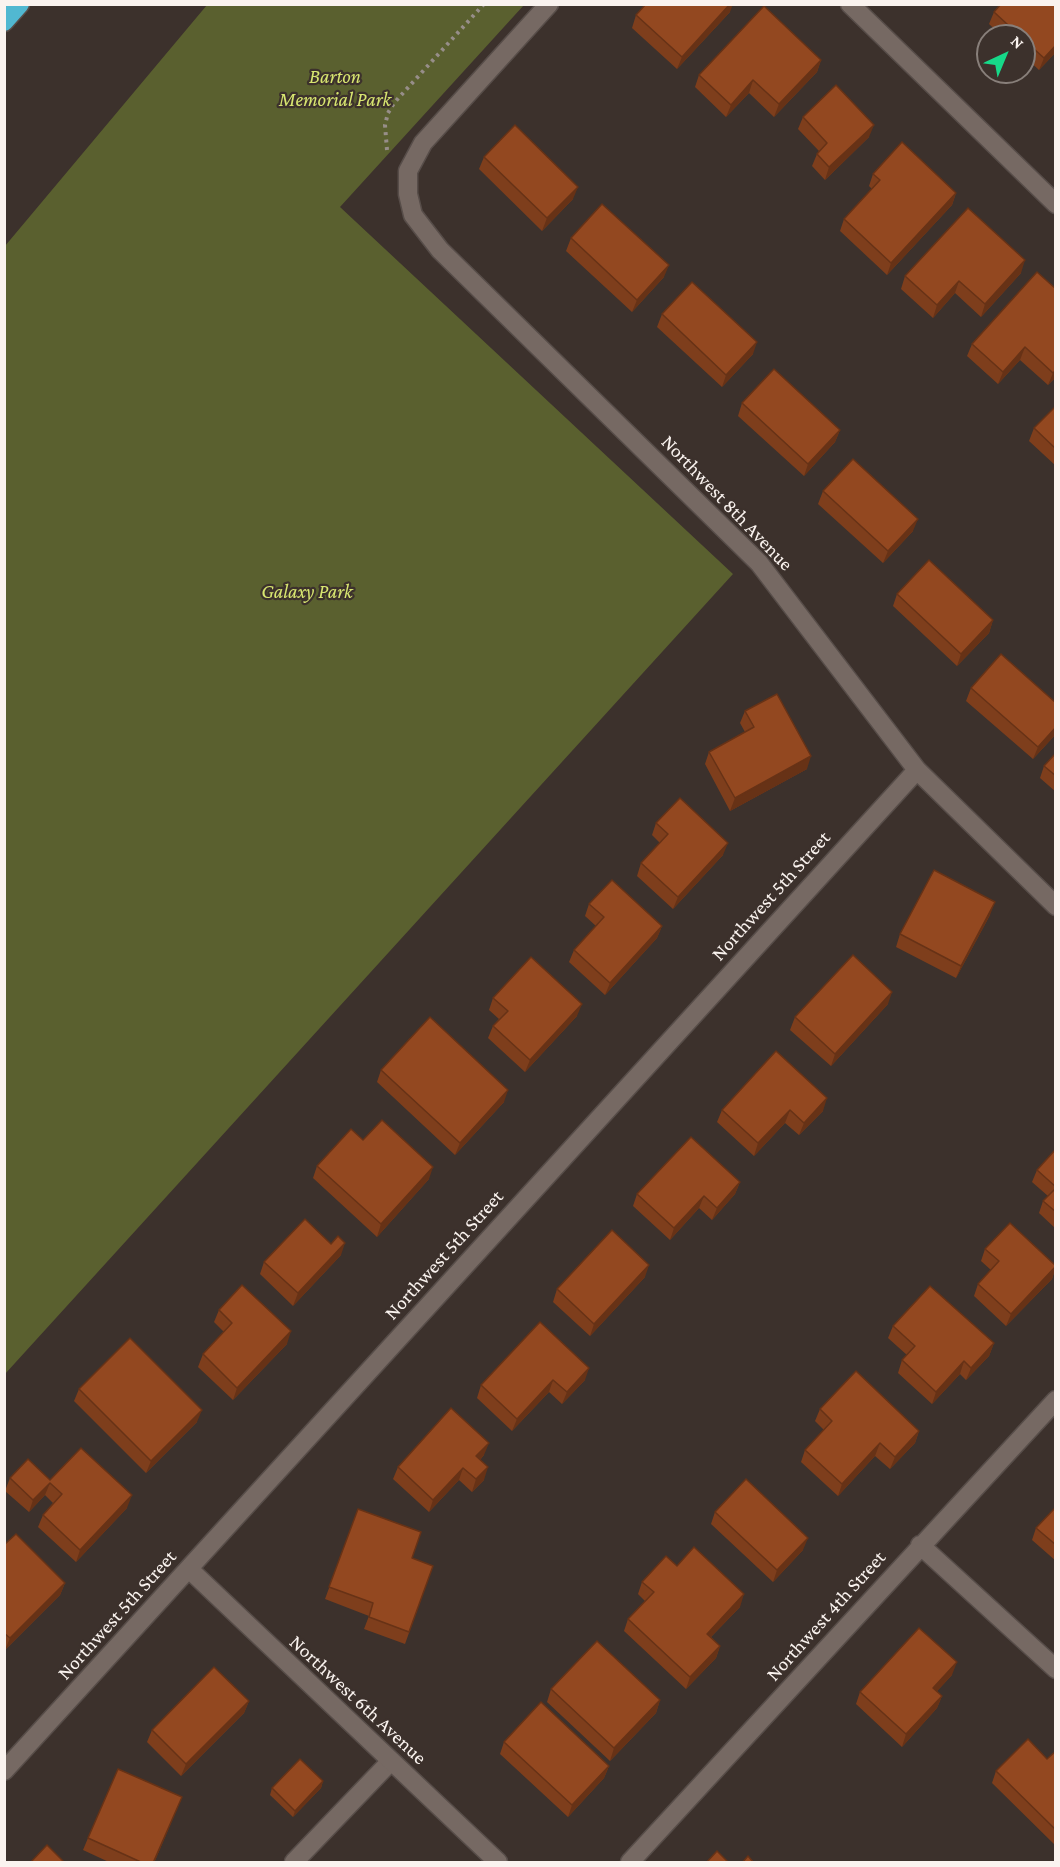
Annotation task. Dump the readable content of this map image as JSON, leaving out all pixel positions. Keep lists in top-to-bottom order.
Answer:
{
  "streets": {
    "street": [
      "Northwest 8th Avenue",
      "Northwest 5th Street",
      "Northwest 4th Street",
      "Northwest 6th Avenue"
    ]
  },
  "crossings": [
    ["Northwest 8th Avenue", "Northwest 5th Street"],
    ["Northwest 5th Street", "Northwest 6th Avenue"]
  ],
  "parks": ["Barton Memorial Park", "Galaxy Park"],
  "north": "top right"
}
